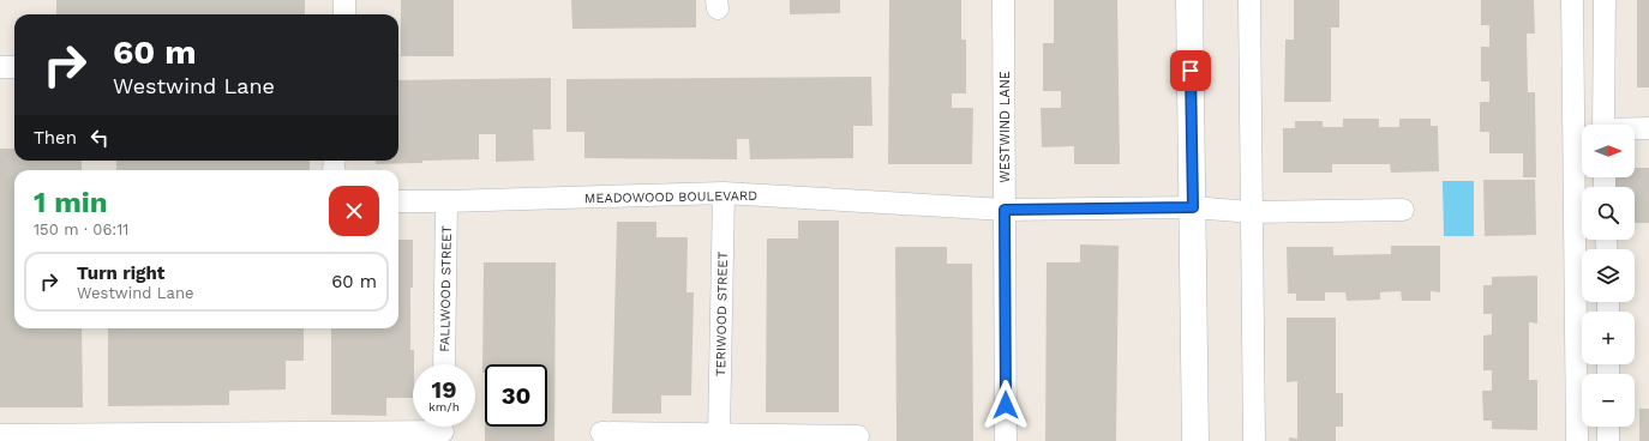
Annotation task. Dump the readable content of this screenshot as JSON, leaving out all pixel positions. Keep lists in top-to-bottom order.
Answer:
{
  "streets": {
    "street": [
      "WESTWIND LANE",
      "MEADOWOOD BOULEVARD",
      "FALLWOOD STREET",
      "TERIWOOD STREET"
    ]
  },
  "crossings": [
    ["WESTWIND LANE", "MEADOWOOD BOULEVARD"],
    ["MEADOWOOD BOULEVARD", "FALLWOOD STREET"],
    ["MEADOWOOD BOULEVARD", "TERIWOOD STREET"]
  ],
  "north": "right",
  "page": {
    "turn": ["60 m", "Westwind Lane"],
    "then": "Then",
    "map_buttons": ["+", "−"],
    "heading": ["1 min", "150 m · 06:11"],
    "list": [
      {
        "name": "Turn right",
        "note": "Westwind Lane",
        "value": "60 m"
      }
    ],
    "speed": "19 km/h",
    "limit": "30"
  }
}
